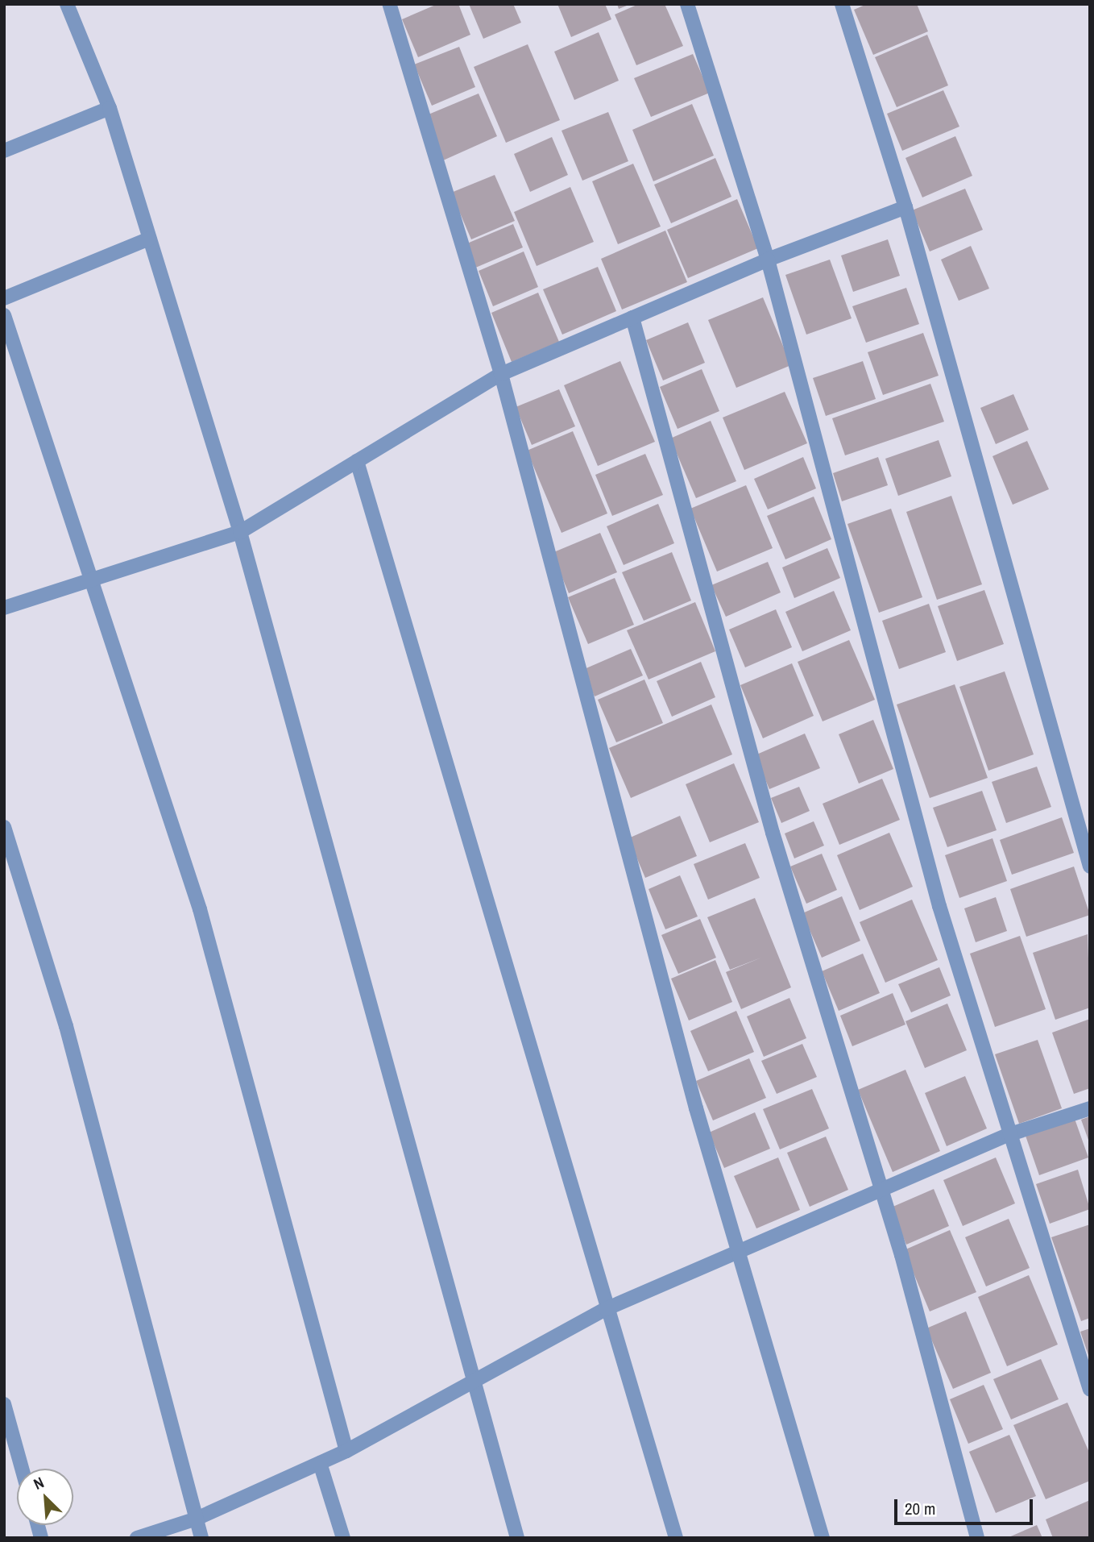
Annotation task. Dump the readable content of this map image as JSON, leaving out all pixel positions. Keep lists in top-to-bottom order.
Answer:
{
  "scale_bar": "20 m",
  "north": "top left"
}
